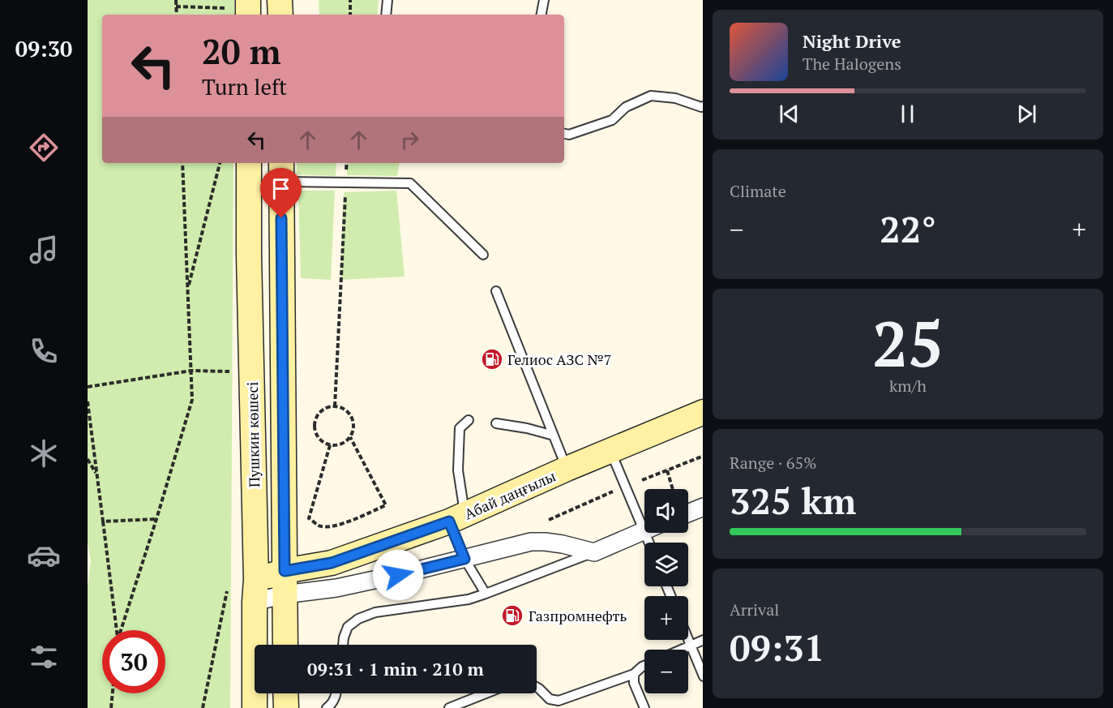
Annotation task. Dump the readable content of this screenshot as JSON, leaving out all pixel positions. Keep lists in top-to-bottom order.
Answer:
{
  "streets": {
    "main road": ["Пушкин көшесі", "Абай даңғылы"]
  },
  "crossings": [
    ["Пушкин көшесі", "Абай даңғылы"]
  ],
  "places": {
    "fuel station": ["Гелиос АЗС №7", "Газпромнефть"]
  },
  "page": {
    "tabs": "09:30",
    "turn": ["20 m", "Turn left"],
    "song": ["Night Drive", "The Halogens"],
    "tile": [
      "Climate",
      ["25", "km/h"],
      ["Range · 65%", "325 km"],
      ["Arrival", "09:31"]
    ],
    "heat": ["−", "22°", "+"],
    "map_buttons": ["+", "−"],
    "limit": "30",
    "trip": "09:31 · 1 min · 210 m"
  }
}
